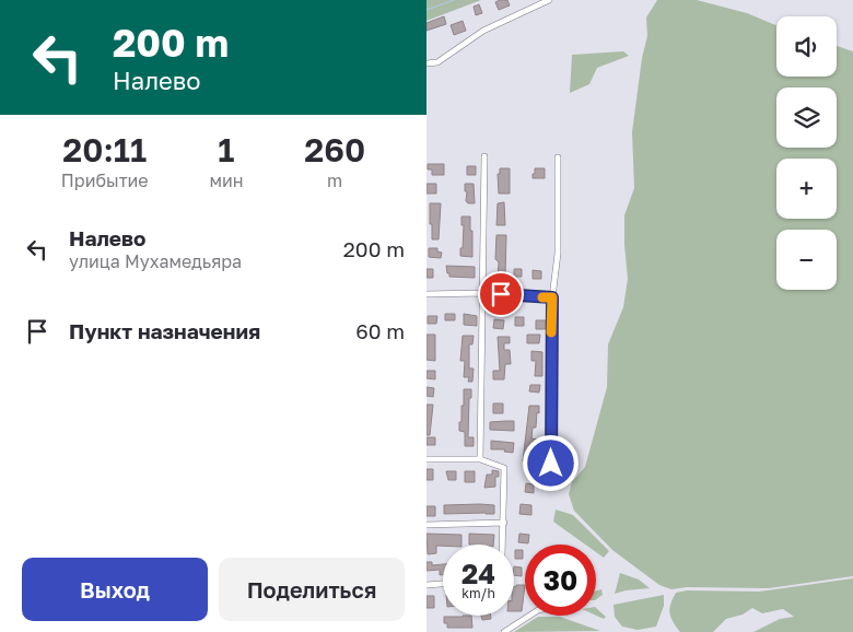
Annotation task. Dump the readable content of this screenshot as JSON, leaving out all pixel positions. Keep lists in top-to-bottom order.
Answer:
{
  "page": {
    "turn": ["200 m", "Налево"],
    "map_buttons": ["+", "−"],
    "eta": [
      "20:11",
      "Прибытие",
      "1",
      "мин",
      "260",
      "m"
    ],
    "list": [
      {
        "name": "Налево",
        "note": "улица Мухамедьяра",
        "value": "200 m"
      },
      {
        "name": "Пункт назначения",
        "value": "60 m"
      }
    ],
    "speed": "24 km/h",
    "limit": "30",
    "buttons": ["Выход", "Поделиться"]
  }
}
